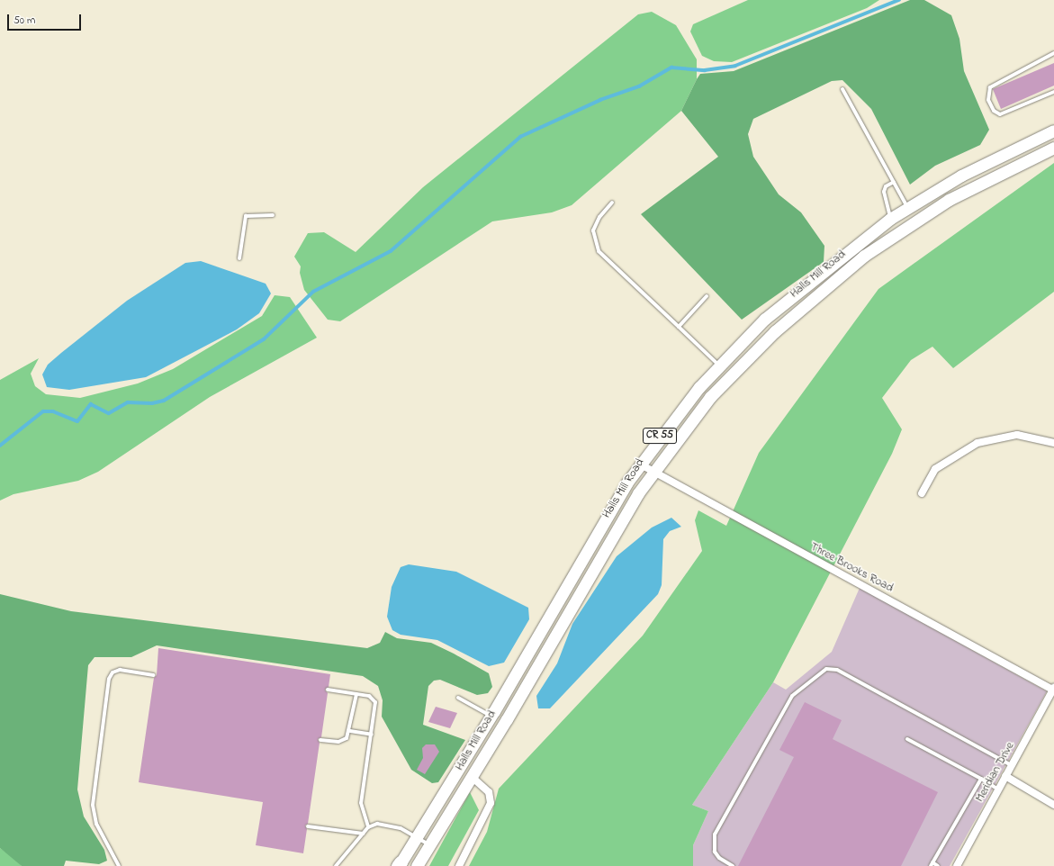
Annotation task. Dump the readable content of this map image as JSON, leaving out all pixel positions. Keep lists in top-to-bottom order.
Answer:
{
  "streets": {
    "main road": ["Halls Mill Road", "CR 55"],
    "street": ["Three Brooks Road", "Meridian Drive"]
  },
  "crossings": [
    ["Halls Mill Road", "Three Brooks Road"],
    ["Three Brooks Road", "Meridian Drive"]
  ],
  "scale_bar": "50 m"
}
